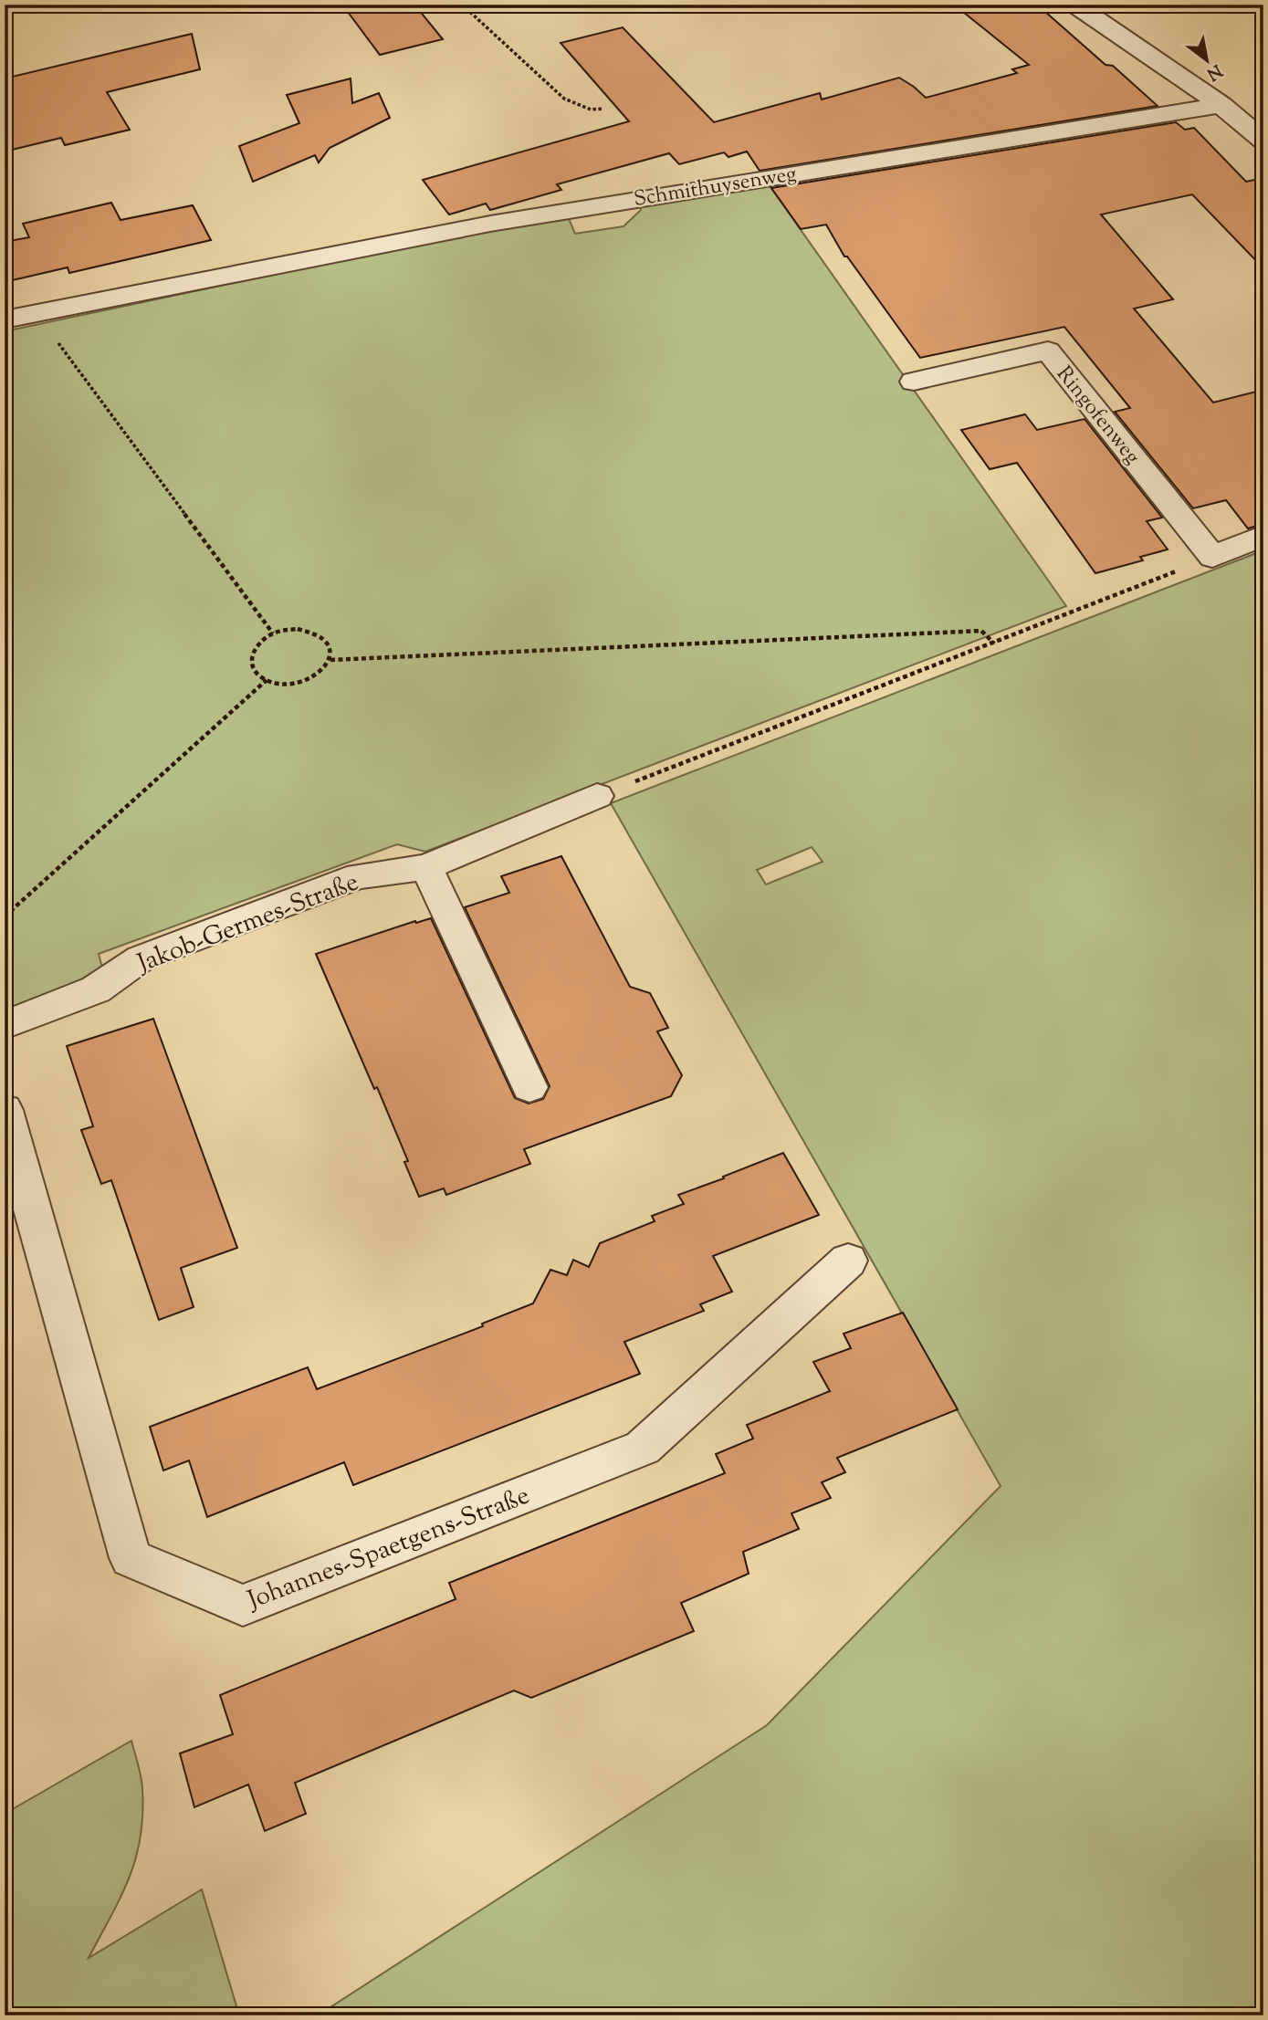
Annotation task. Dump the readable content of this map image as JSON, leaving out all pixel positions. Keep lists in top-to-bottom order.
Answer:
{
  "streets": {
    "street": [
      "Schmithuysenweg",
      "Ringofenweg",
      "Jakob-Germes-Straße",
      "Johannes-Spaetgens-Straße"
    ]
  },
  "north": "bottom right"
}
